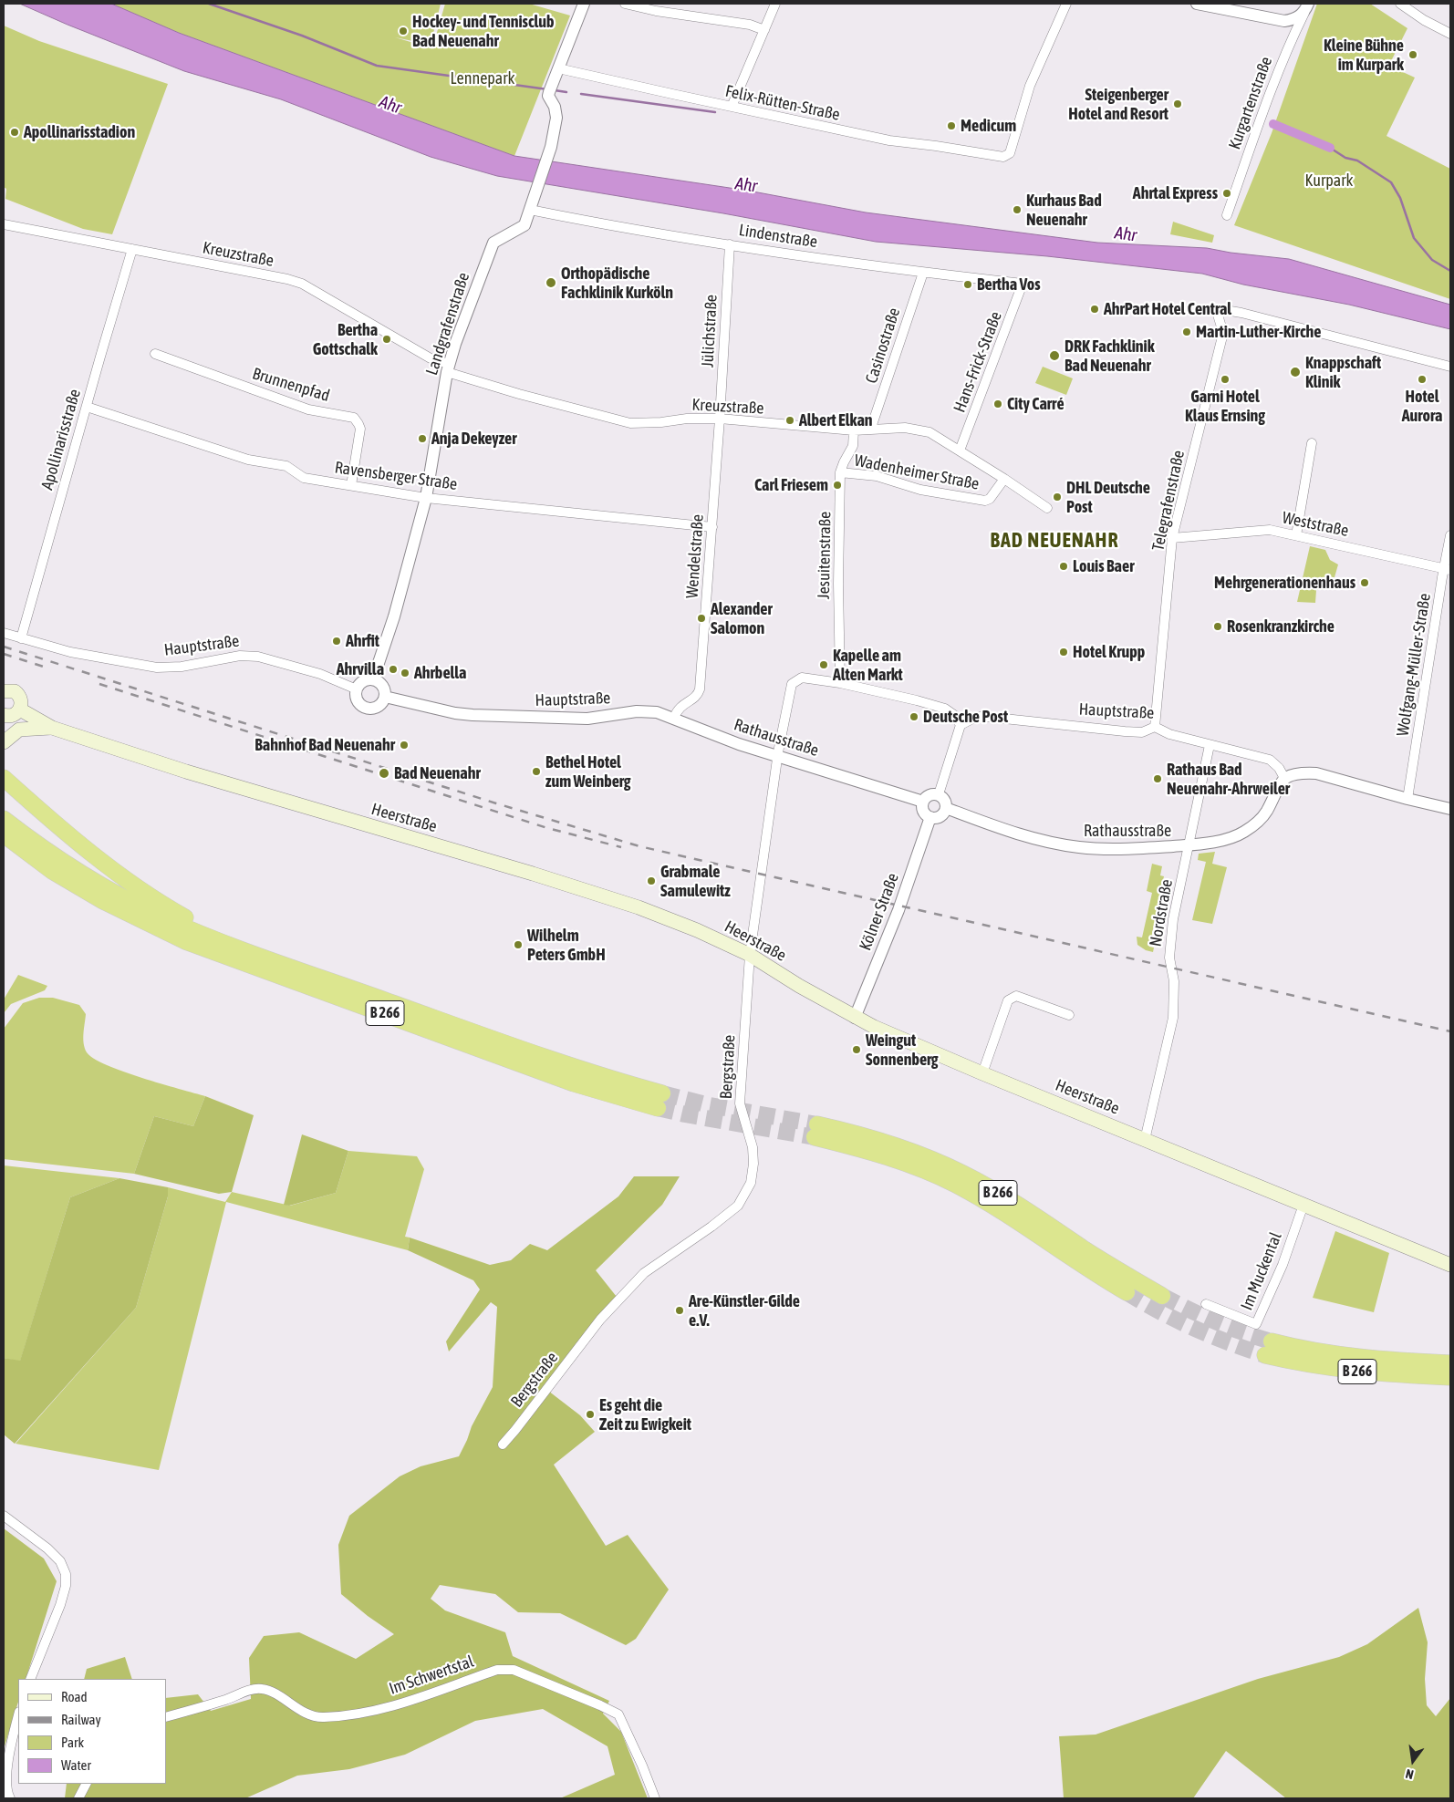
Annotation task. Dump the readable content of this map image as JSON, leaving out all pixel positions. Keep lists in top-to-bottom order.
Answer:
{
  "streets": {
    "highway": ["B 266"],
    "main road": ["Heerstraße"],
    "street": [
      "Felix-Rütten-Straße",
      "Kurgartenstraße",
      "Lindenstraße",
      "Kreuzstraße",
      "Landgrafenstraße",
      "Jülichstraße",
      "Casinostraße",
      "Hans-Frick-Straße",
      "Brunnenpfad",
      "Apollinarisstraße",
      "Wadenheimer Straße",
      "Ravensberger Straße",
      "Telegrafenstraße",
      "Weststraße",
      "Jesuitenstraße",
      "Wendelstraße",
      "Hauptstraße",
      "Wolfgang-Müller-Straße",
      "Rathausstraße",
      "Kölner Straße",
      "Nordstraße",
      "Bergstraße",
      "Im Muckental",
      "Im Schwertstal"
    ]
  },
  "crossings": [
    ["Felix-Rütten-Straße", "Landgrafenstraße"],
    ["Lindenstraße", "Landgrafenstraße"],
    ["Lindenstraße", "Jülichstraße"],
    ["Lindenstraße", "Casinostraße"],
    ["Lindenstraße", "Hans-Frick-Straße"],
    ["Kreuzstraße", "Landgrafenstraße"],
    ["Kreuzstraße", "Jülichstraße"],
    ["Kreuzstraße", "Casinostraße"],
    ["Kreuzstraße", "Hans-Frick-Straße"],
    ["Kreuzstraße", "Apollinarisstraße"],
    ["Kreuzstraße", "Wadenheimer Straße"],
    ["Kreuzstraße", "Jesuitenstraße"],
    ["Kreuzstraße", "Wendelstraße"],
    ["Landgrafenstraße", "Ravensberger Straße"],
    ["Landgrafenstraße", "Hauptstraße"],
    ["Jülichstraße", "Wendelstraße"],
    ["Brunnenpfad", "Ravensberger Straße"],
    ["Apollinarisstraße", "Ravensberger Straße"],
    ["Apollinarisstraße", "Hauptstraße"],
    ["Wadenheimer Straße", "Jesuitenstraße"],
    ["Ravensberger Straße", "Wendelstraße"],
    ["Telegrafenstraße", "Weststraße"],
    ["Telegrafenstraße", "Hauptstraße"],
    ["Weststraße", "Wolfgang-Müller-Straße"],
    ["Jesuitenstraße", "Bergstraße"],
    ["Wendelstraße", "Hauptstraße"],
    ["Wendelstraße", "Rathausstraße"],
    ["Hauptstraße", "Rathausstraße"],
    ["Hauptstraße", "Nordstraße"],
    ["Rathausstraße", "Kölner Straße"],
    ["Rathausstraße", "Nordstraße"],
    ["Rathausstraße", "Bergstraße"],
    ["Heerstraße", "Kölner Straße"],
    ["Heerstraße", "Nordstraße"],
    ["Heerstraße", "Bergstraße"],
    ["Heerstraße", "Im Muckental"]
  ],
  "districts": ["BAD NEUENAHR"],
  "water": ["Ahr"],
  "parks": ["Lennepark", "Kurpark"],
  "places": [
    "Hockey- und Tennisclub Bad Neuenahr",
    "Kleine Bühne im Kurpark",
    "Steigenberger Hotel and Resort",
    "Medicum",
    "Apollinarisstadion",
    "Ahrtal Express",
    "Kurhaus Bad Neuenahr",
    "Orthopädische Fachklinik Kurköln",
    "Bertha Vos",
    "AhrPart Hotel Central",
    "Martin-Luther-Kirche",
    "Bertha Gottschalk",
    "DRK Fachklinik Bad Neuenahr",
    "Knappschaft Klinik",
    "Garni Hotel Klaus Ernsing",
    "Hotel Aurora",
    "City Carré",
    "Albert Elkan",
    "Anja Dekeyzer",
    "Carl Friesem",
    "DHL Deutsche Post",
    "Louis Baer",
    "Mehrgenerationenhaus",
    "Alexander Salomon",
    "Rosenkranzkirche",
    "Ahrfit",
    "Hotel Krupp",
    "Kapelle am Alten Markt",
    "Ahrvilla",
    "Ahrbella",
    "Deutsche Post",
    "Bahnhof Bad Neuenahr",
    "Bethel Hotel zum Weinberg",
    "Bad Neuenahr",
    "Rathaus Bad Neuenahr-Ahrweiler",
    "Grabmale Samulewitz",
    "Wilhelm Peters GmbH",
    "Weingut Sonnenberg",
    "Are-Künstler-Gilde e.V.",
    "Es geht die Zeit zu Ewigkeit"
  ],
  "legend": [
    "Road",
    "Railway",
    "Park",
    "Water"
  ],
  "north": "bottom"
}
